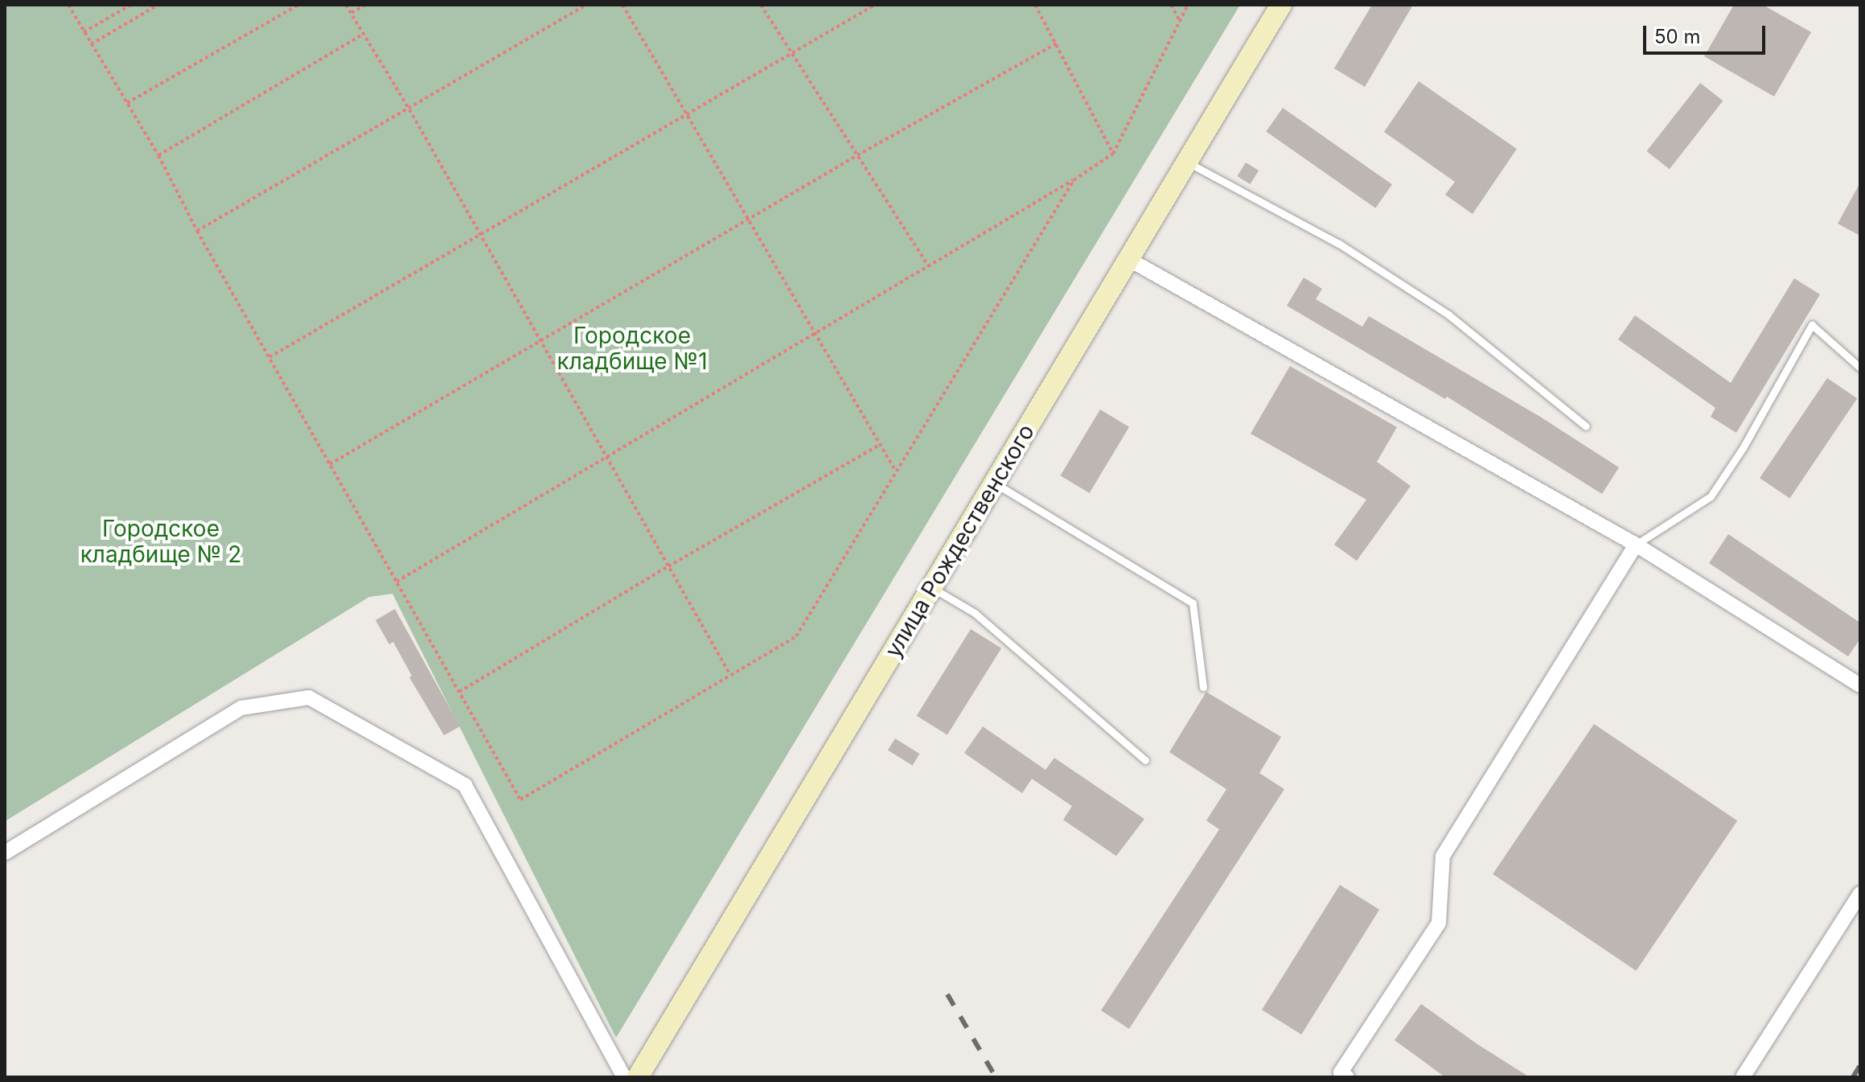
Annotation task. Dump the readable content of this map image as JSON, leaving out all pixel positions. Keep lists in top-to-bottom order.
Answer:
{
  "streets": {
    "main road": ["улица Рождественского"]
  },
  "parks": ["Городское кладбище №1", "Городское кладбище № 2"],
  "scale_bar": "50 m"
}
